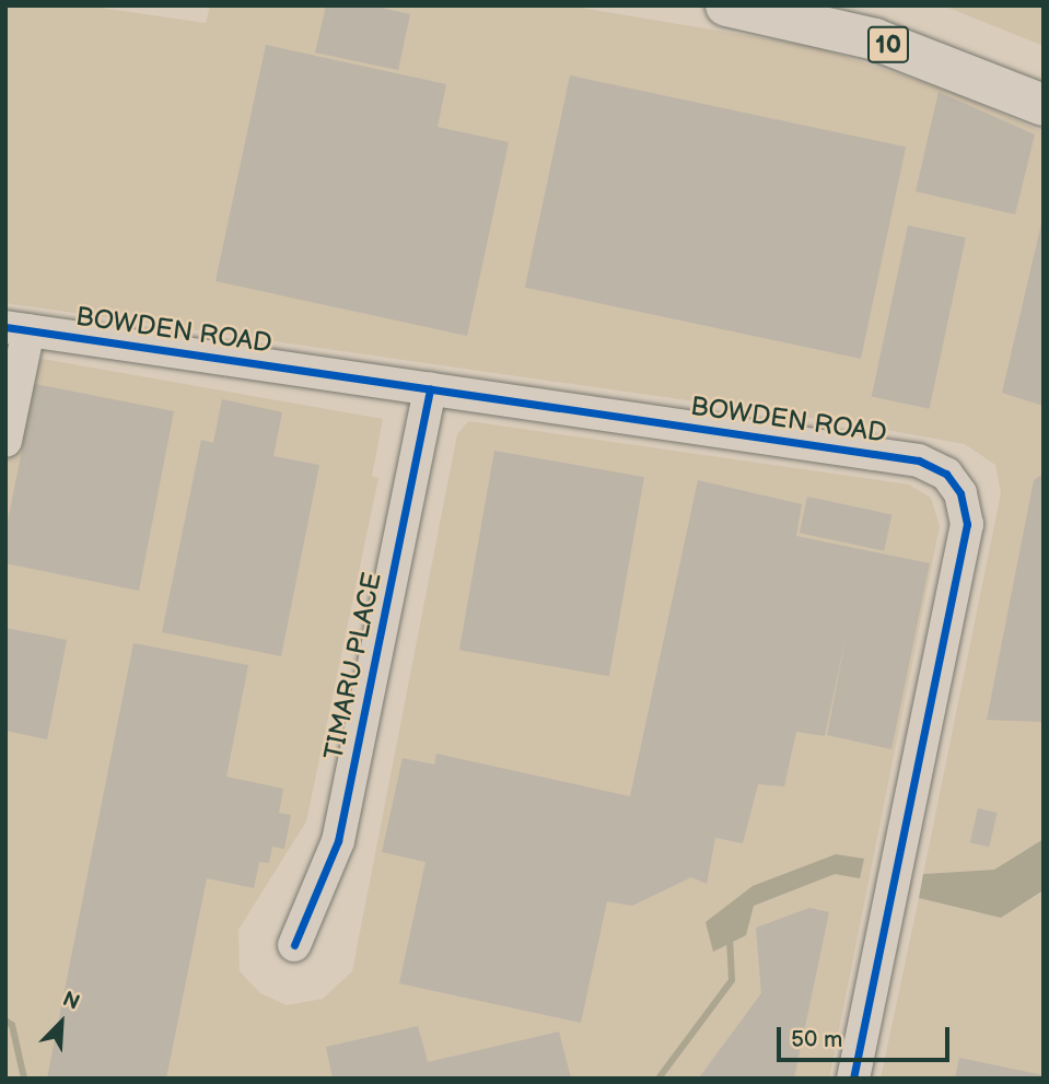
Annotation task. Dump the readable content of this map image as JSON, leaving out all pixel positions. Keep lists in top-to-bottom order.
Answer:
{
  "streets": {
    "main road": ["10"],
    "street": ["BOWDEN ROAD", "TIMARU PLACE"]
  },
  "crossings": [
    ["BOWDEN ROAD", "TIMARU PLACE"]
  ],
  "scale_bar": "50 m",
  "north": "top right"
}
